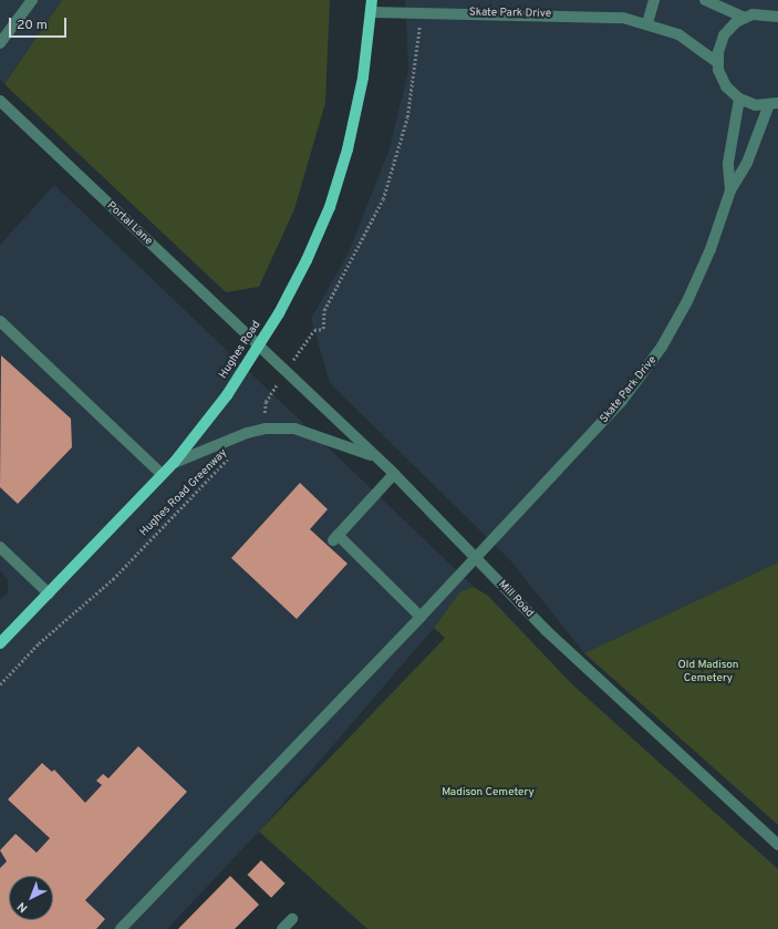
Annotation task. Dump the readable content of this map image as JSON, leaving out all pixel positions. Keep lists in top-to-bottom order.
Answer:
{
  "streets": {
    "main road": ["Hughes Road"],
    "street": ["Skate Park Drive", "Portal Lane", "Mill Road"],
    "path": ["Hughes Road Greenway"]
  },
  "crossings": [
    ["Skate Park Drive", "Hughes Road"],
    ["Skate Park Drive", "Mill Road"],
    ["Portal Lane", "Hughes Road"],
    ["Portal Lane", "Mill Road"],
    ["Hughes Road", "Mill Road"]
  ],
  "parks": ["Old Madison Cemetery", "Madison Cemetery"],
  "scale_bar": "20 m",
  "north": "bottom left"
}
